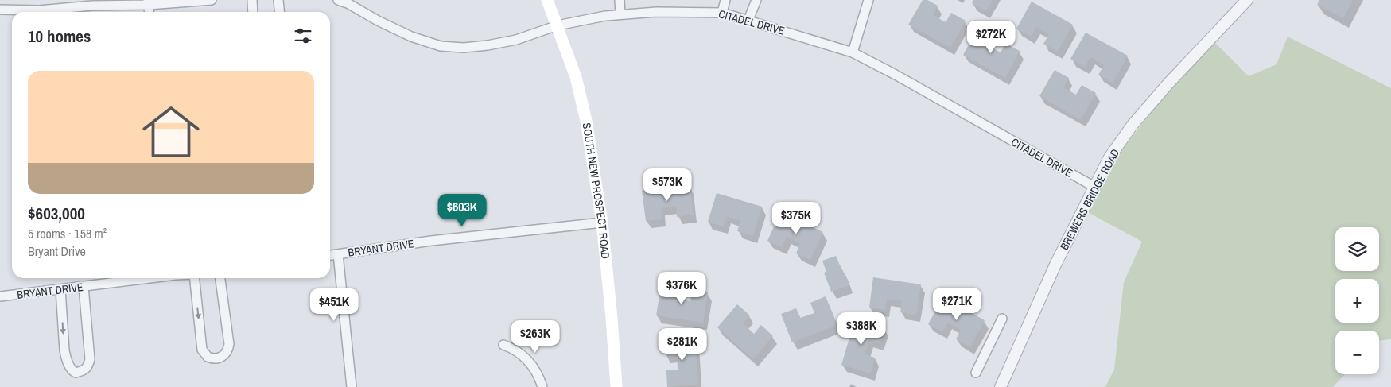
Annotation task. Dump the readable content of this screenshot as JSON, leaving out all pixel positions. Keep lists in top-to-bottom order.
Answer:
{
  "streets": {
    "main road": ["SOUTH NEW PROSPECT ROAD"],
    "street": ["CITADEL DRIVE", "BREWERS BRIDGE ROAD", "BRYANT DRIVE"]
  },
  "crossings": [
    ["CITADEL DRIVE", "SOUTH NEW PROSPECT ROAD"],
    ["CITADEL DRIVE", "BREWERS BRIDGE ROAD"],
    ["SOUTH NEW PROSPECT ROAD", "BRYANT DRIVE"]
  ],
  "page": {
    "heading": "10 homes",
    "price": [
      "$272K",
      "$573K",
      "$603K",
      "$375K",
      "$376K",
      "$271K",
      "$451K",
      "$388K",
      "$263K",
      "$281K"
    ],
    "list": [
      {
        "name": "$603,000",
        "note": "5 rooms · 158 m² · Bryant Drive"
      }
    ],
    "map_buttons": ["+", "−"]
  }
}
